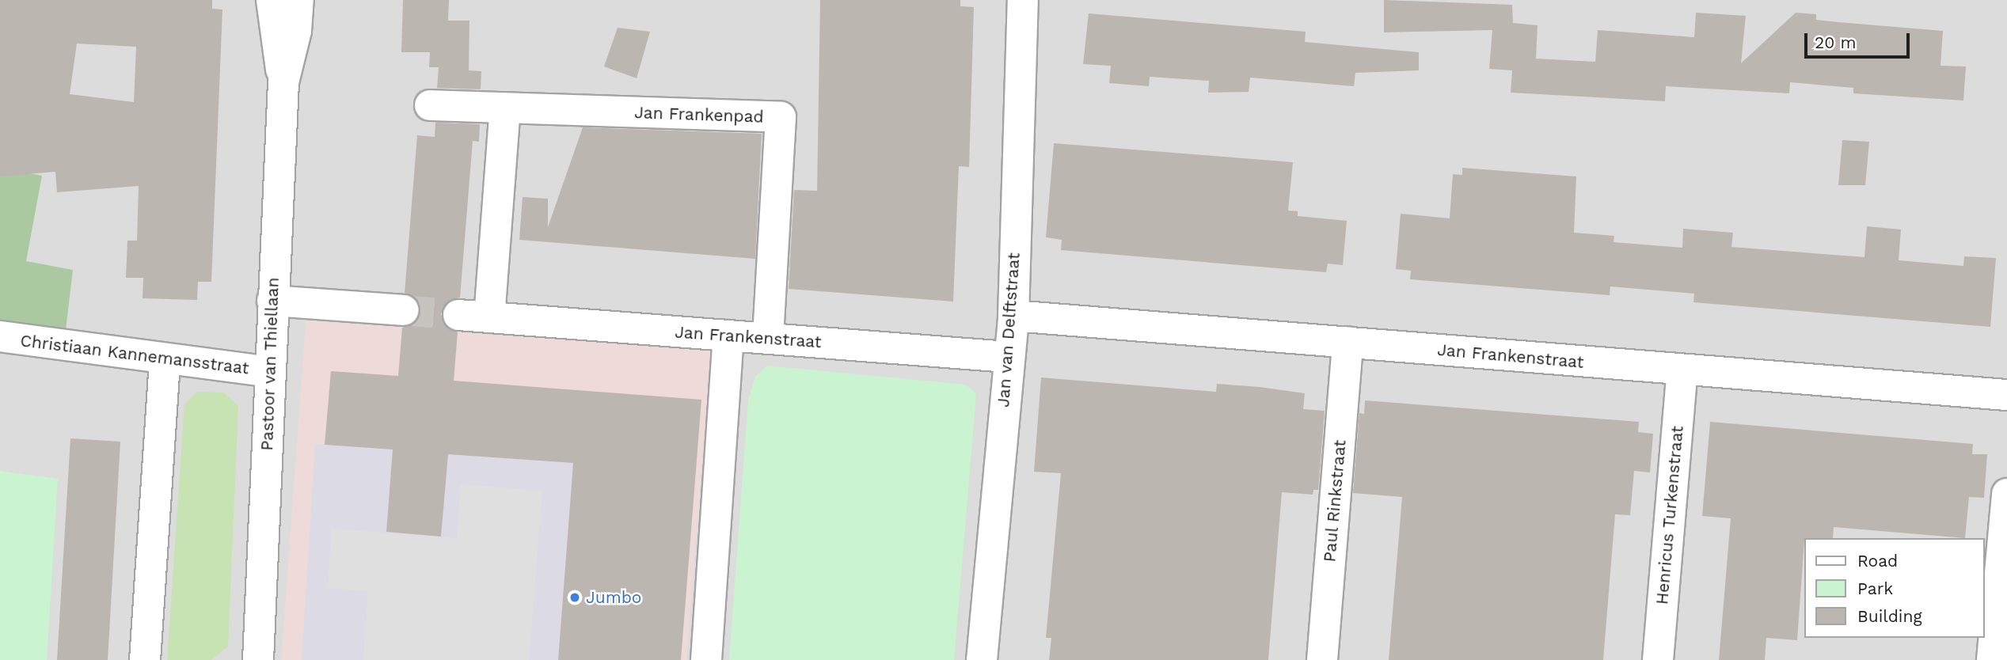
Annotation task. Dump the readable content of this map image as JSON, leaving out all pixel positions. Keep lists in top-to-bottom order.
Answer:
{
  "streets": {
    "street": [
      "Jan Frankenpad",
      "Jan van Delftstraat",
      "Jan Frankenstraat",
      "Christiaan Kannemansstraat",
      "Pastoor van Thiellaan",
      "Paul Rinkstraat",
      "Henricus Turkenstraat"
    ]
  },
  "crossings": [
    ["Jan Frankenpad", "Jan Frankenstraat"],
    ["Jan van Delftstraat", "Jan Frankenstraat"],
    ["Jan Frankenstraat", "Paul Rinkstraat"],
    ["Jan Frankenstraat", "Henricus Turkenstraat"],
    ["Christiaan Kannemansstraat", "Pastoor van Thiellaan"]
  ],
  "places": ["Jumbo"],
  "legend": ["Road", "Park", "Building"],
  "scale_bar": "20 m"
}
